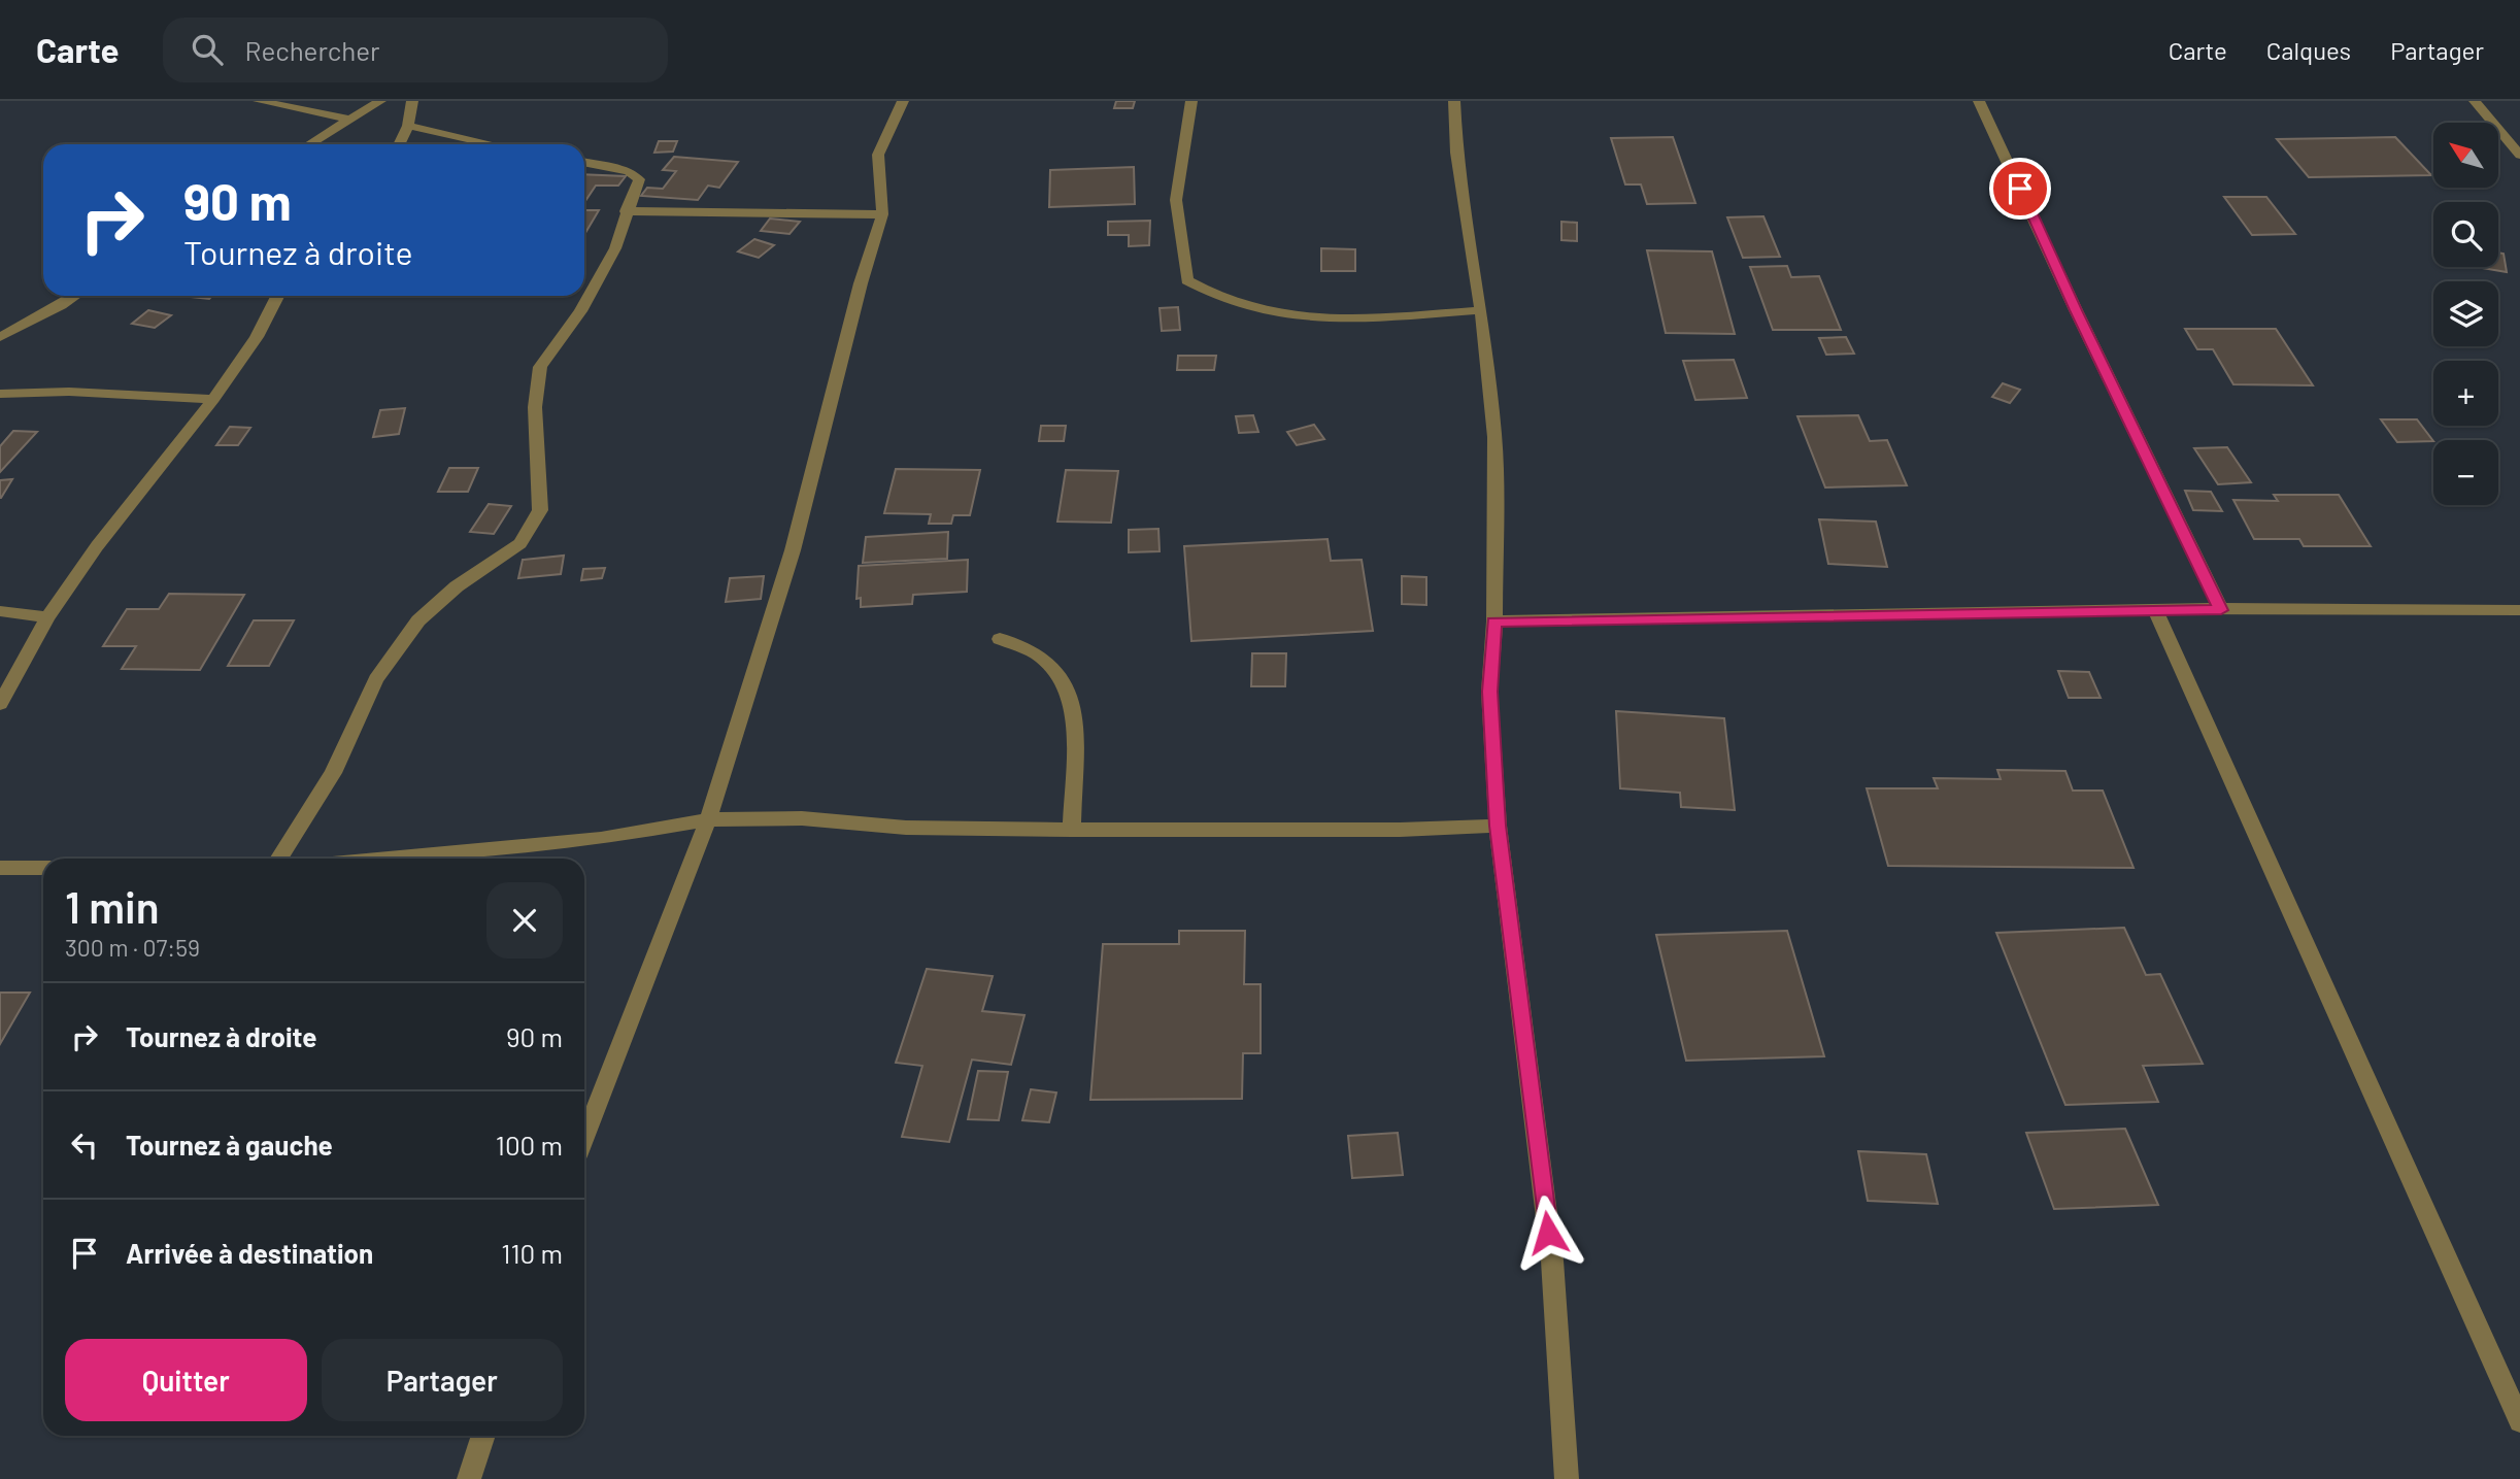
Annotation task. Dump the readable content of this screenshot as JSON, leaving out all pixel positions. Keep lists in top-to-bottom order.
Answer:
{
  "north": "top left",
  "page": {
    "header": "Carte",
    "search": "Rechercher",
    "nav": ["Carte", "Calques", "Partager"],
    "map_buttons": ["+", "−"],
    "turn": ["90 m", "Tournez à droite"],
    "heading": ["1 min", "300 m · 07:59"],
    "list": [
      {
        "name": "Tournez à droite",
        "value": "90 m"
      },
      {
        "name": "Tournez à gauche",
        "value": "100 m"
      },
      {
        "name": "Arrivée à destination",
        "value": "110 m"
      }
    ],
    "buttons": ["Quitter", "Partager"]
  }
}
